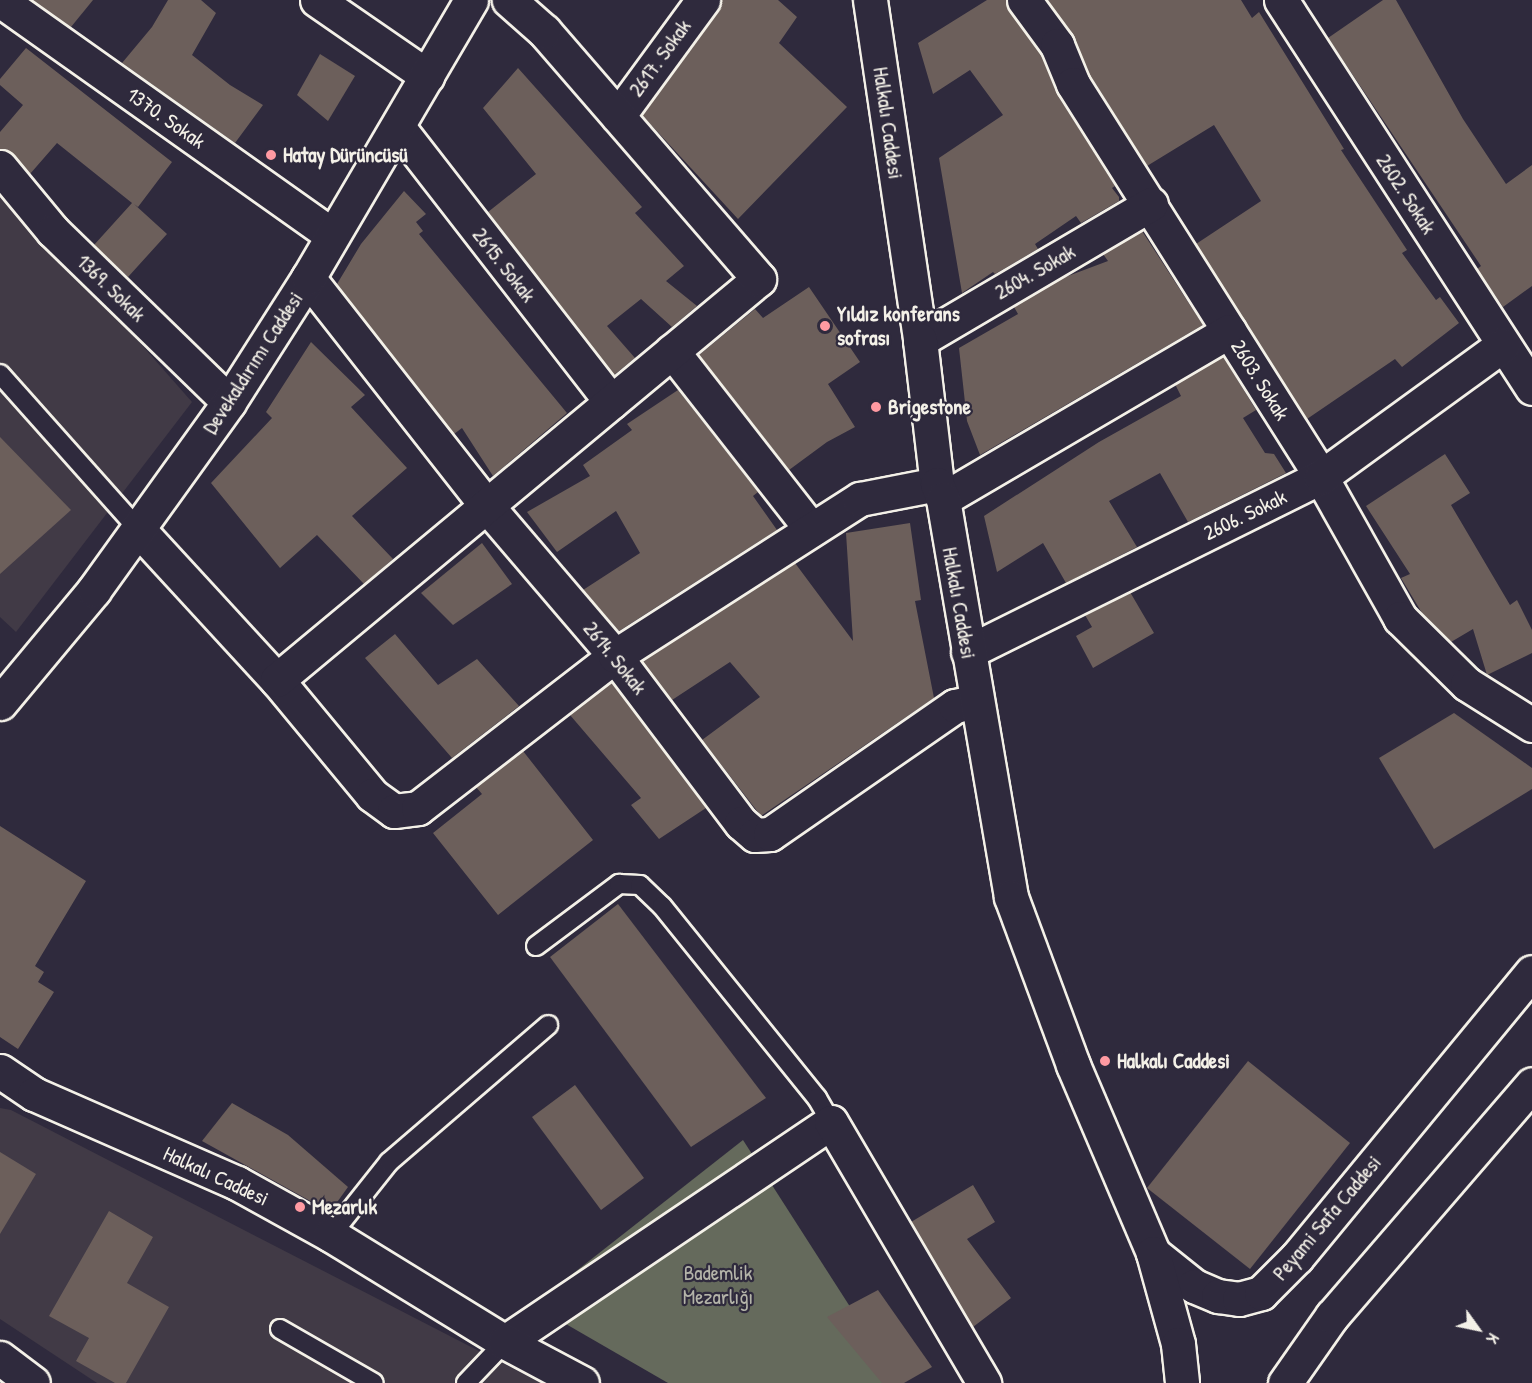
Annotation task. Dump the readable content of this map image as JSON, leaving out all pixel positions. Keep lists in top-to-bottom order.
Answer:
{
  "streets": {
    "street": [
      "2617. Sokak",
      "1370. Sokak",
      "Halkalı Caddesi",
      "2602. Sokak",
      "2615. Sokak",
      "2604. Sokak",
      "1369. Sokak",
      "Devekaldırımı Caddesi",
      "2603. Sokak",
      "2606. Sokak",
      "2614. Sokak",
      "Peyami Safa Caddesi"
    ]
  },
  "crossings": [
    ["1370. Sokak", "Devekaldırımı Caddesi"],
    ["Halkalı Caddesi", "2604. Sokak"],
    ["Halkalı Caddesi", "2606. Sokak"],
    ["Halkalı Caddesi", "2614. Sokak"],
    ["Halkalı Caddesi", "Peyami Safa Caddesi"],
    ["2602. Sokak", "2606. Sokak"],
    ["2615. Sokak", "Devekaldırımı Caddesi"],
    ["2604. Sokak", "2603. Sokak"],
    ["1369. Sokak", "Devekaldırımı Caddesi"],
    ["Devekaldırımı Caddesi", "2614. Sokak"],
    ["2603. Sokak", "2606. Sokak"]
  ],
  "parks": ["Bademlik Mezarlığı"],
  "places": [
    "Hatay Dürüncüsü",
    "Yıldız konferans sofrası",
    "Brigestone",
    "Halkalı Caddesi",
    "Mezarlık"
  ],
  "north": "bottom right"
}
